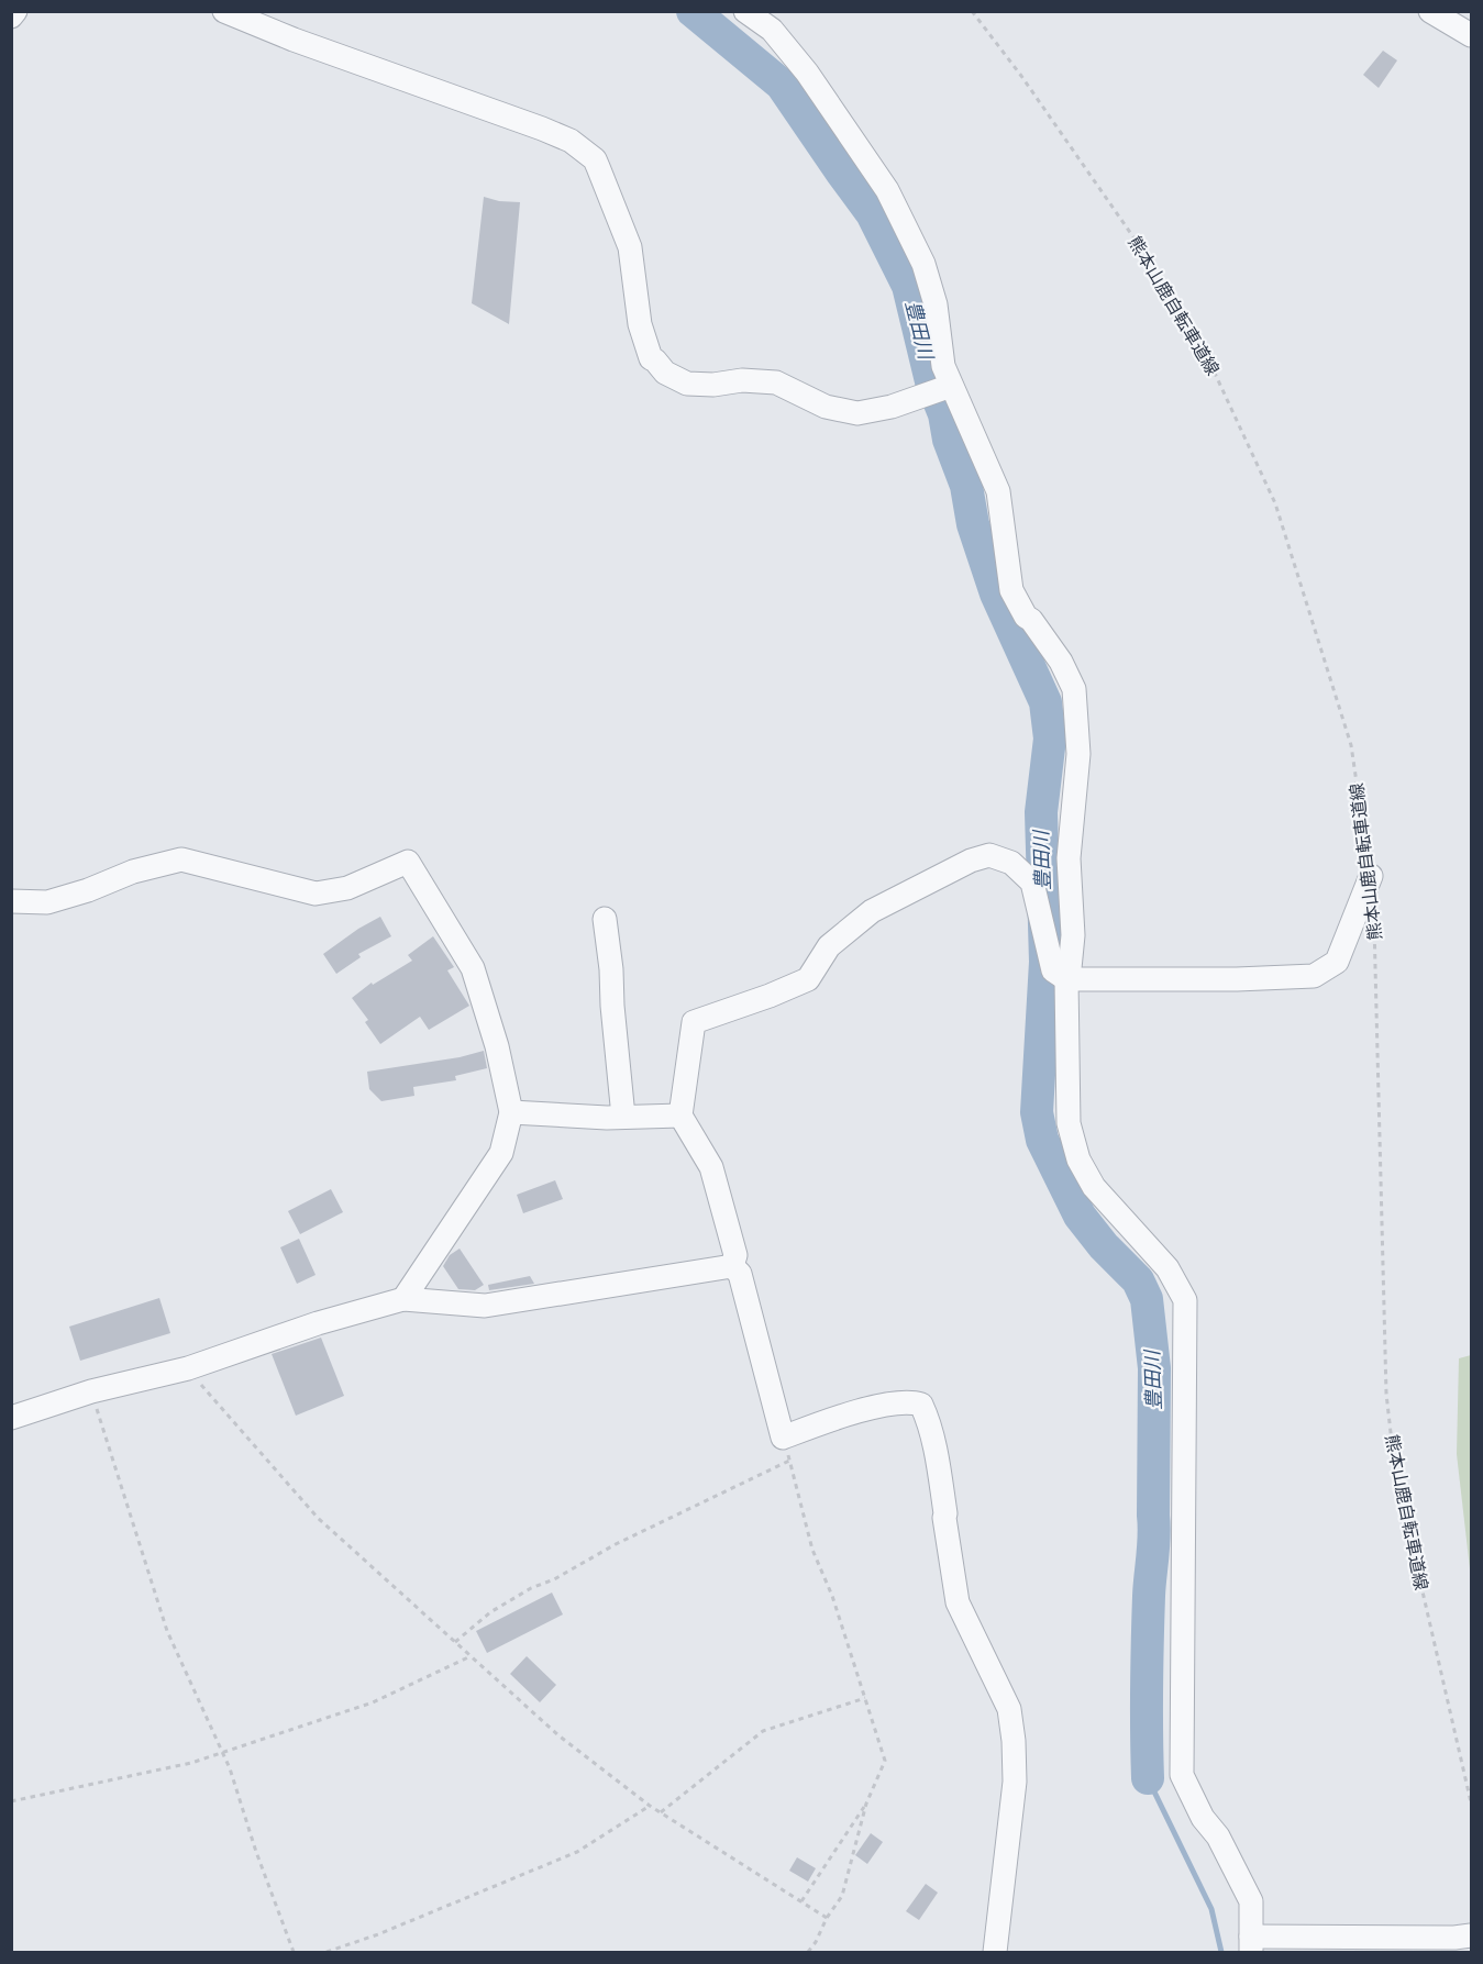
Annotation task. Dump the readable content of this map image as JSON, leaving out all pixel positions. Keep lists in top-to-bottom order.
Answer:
{
  "streets": {
    "path": ["熊本山鹿自転車道線"]
  },
  "water": ["豊田川"]
}
